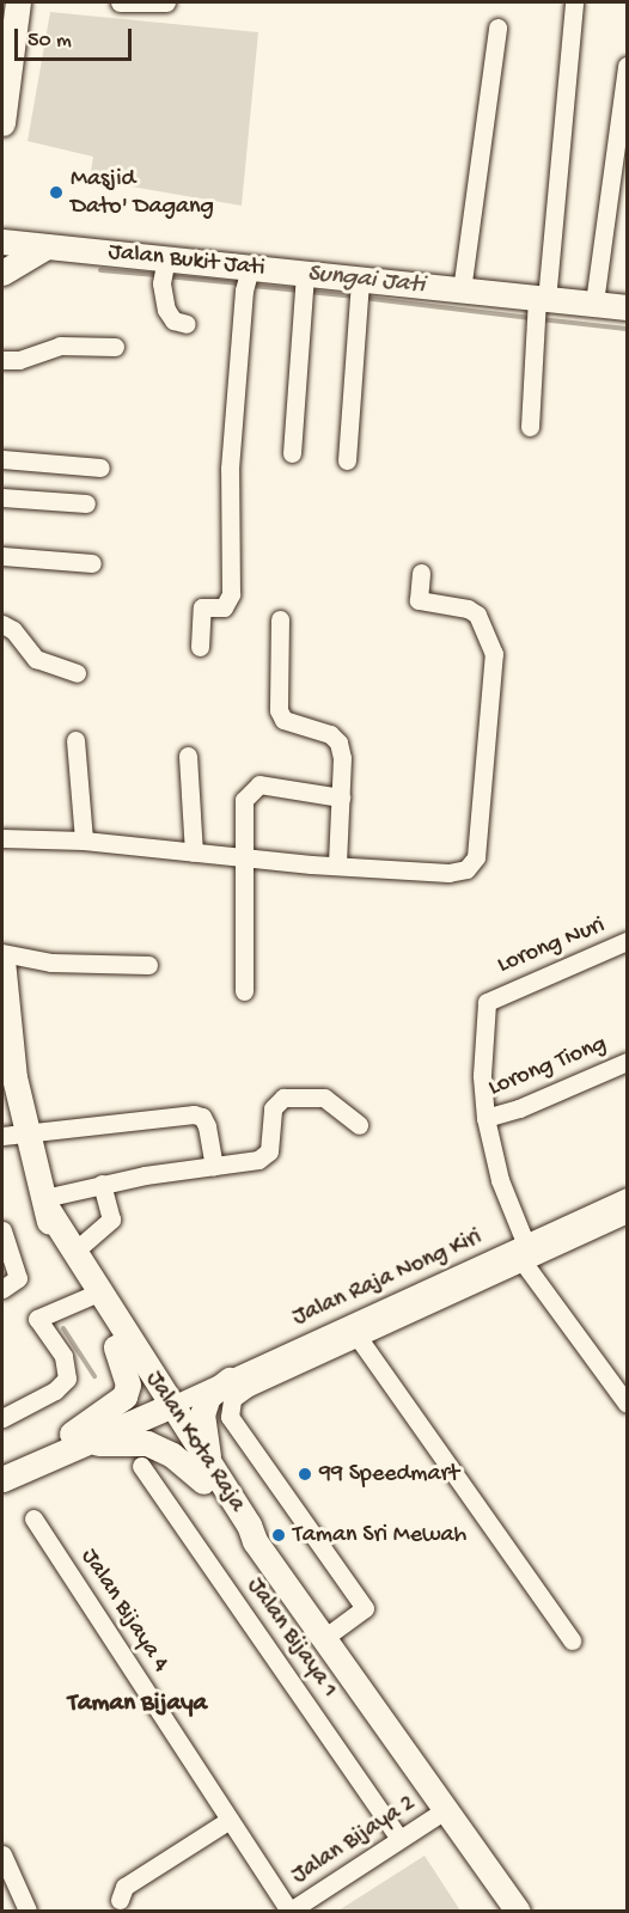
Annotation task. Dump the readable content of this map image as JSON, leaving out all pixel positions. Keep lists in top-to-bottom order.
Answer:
{
  "streets": {
    "main road": ["Jalan Bukit Jati", "Jalan Kota Raja"],
    "street": [
      "Lorong Nuri",
      "Lorong Tiong",
      "Jalan Raja Nong Kiri",
      "Jalan Bijaya 4",
      "Jalan Bijaya 1",
      "Jalan Bijaya 2"
    ]
  },
  "crossings": [
    ["Lorong Nuri", "Lorong Tiong"],
    ["Lorong Nuri", "Jalan Raja Nong Kiri"],
    ["Jalan Raja Nong Kiri", "Jalan Kota Raja"],
    ["Jalan Kota Raja", "Jalan Bijaya 2"],
    ["Jalan Bijaya 4", "Jalan Bijaya 2"],
    ["Jalan Bijaya 1", "Jalan Bijaya 2"]
  ],
  "districts": ["Taman Bijaya"],
  "water": ["Sungai Jati"],
  "places": ["Masjid Dato' Dagang", "99 Speedmart", "Taman Sri Mewah"],
  "scale_bar": "50 m"
}
